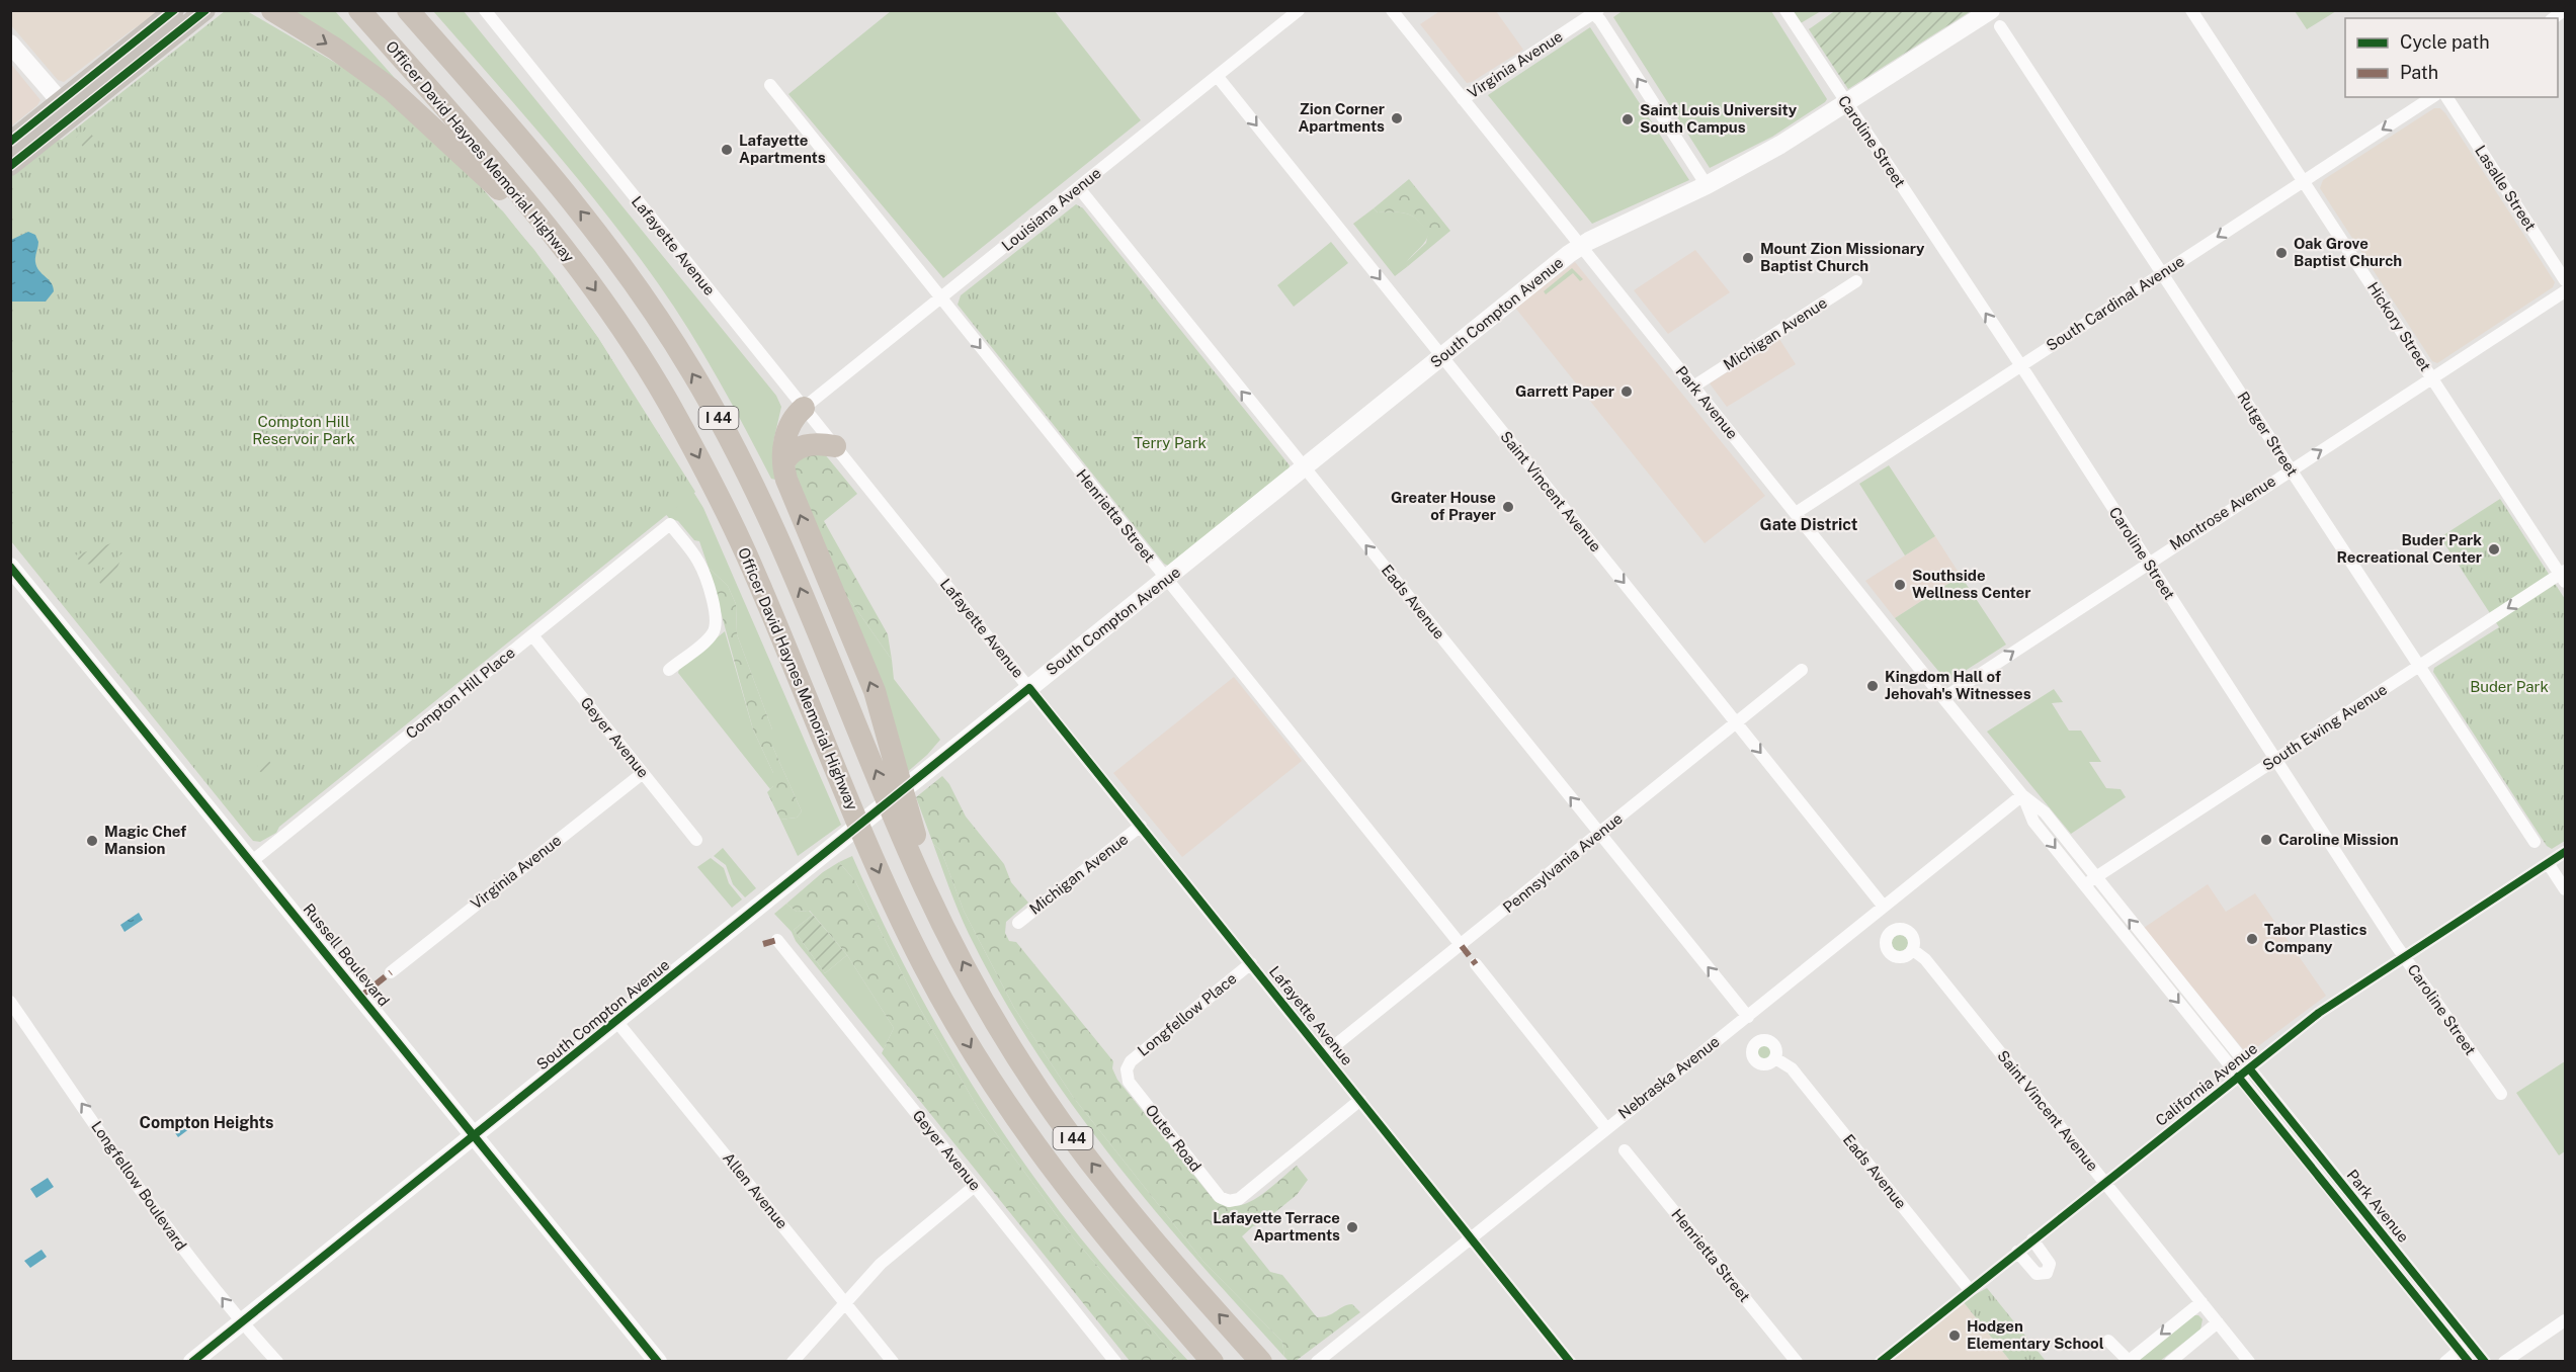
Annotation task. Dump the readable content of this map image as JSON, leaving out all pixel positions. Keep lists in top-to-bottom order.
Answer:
{
  "streets": {
    "highway": ["Officer David Haynes Memorial Highway", "I 44"],
    "main road": ["South Compton Avenue", "Russell Boulevard"],
    "street": [
      "Virginia Avenue",
      "Caroline Street",
      "Lasalle Street",
      "Louisiana Avenue",
      "Lafayette Avenue",
      "South Cardinal Avenue",
      "Hickory Street",
      "Michigan Avenue",
      "Park Avenue",
      "Rutger Street",
      "Saint Vincent Avenue",
      "Montrose Avenue",
      "Henrietta Street",
      "Eads Avenue",
      "Compton Hill Place",
      "South Ewing Avenue",
      "Geyer Avenue",
      "Pennsylvania Avenue",
      "Longfellow Place",
      "Nebraska Avenue",
      "California Avenue",
      "Outer Road",
      "Longfellow Boulevard",
      "Allen Avenue"
    ]
  },
  "crossings": [
    ["Virginia Avenue", "Park Avenue"],
    ["Virginia Avenue", "Geyer Avenue"],
    ["Caroline Street", "South Cardinal Avenue"],
    ["Caroline Street", "South Compton Avenue"],
    ["Caroline Street", "Montrose Avenue"],
    ["Caroline Street", "South Ewing Avenue"],
    ["Caroline Street", "California Avenue"],
    ["Louisiana Avenue", "Lafayette Avenue"],
    ["Louisiana Avenue", "Saint Vincent Avenue"],
    ["Louisiana Avenue", "Henrietta Street"],
    ["Louisiana Avenue", "Eads Avenue"],
    ["Lafayette Avenue", "South Compton Avenue"],
    ["Lafayette Avenue", "Michigan Avenue"],
    ["Lafayette Avenue", "Pennsylvania Avenue"],
    ["Lafayette Avenue", "Longfellow Place"],
    ["Lafayette Avenue", "Nebraska Avenue"],
    ["Lafayette Avenue", "Outer Road"],
    ["South Cardinal Avenue", "Hickory Street"],
    ["South Cardinal Avenue", "Park Avenue"],
    ["South Cardinal Avenue", "Rutger Street"],
    ["South Compton Avenue", "Park Avenue"],
    ["South Compton Avenue", "Rutger Street"],
    ["South Compton Avenue", "Saint Vincent Avenue"],
    ["South Compton Avenue", "Henrietta Street"],
    ["South Compton Avenue", "Eads Avenue"],
    ["South Compton Avenue", "Russell Boulevard"],
    ["South Compton Avenue", "Longfellow Boulevard"],
    ["South Compton Avenue", "Allen Avenue"],
    ["Hickory Street", "Montrose Avenue"],
    ["Hickory Street", "South Ewing Avenue"],
    ["Michigan Avenue", "Park Avenue"],
    ["Park Avenue", "Montrose Avenue"],
    ["Park Avenue", "South Ewing Avenue"],
    ["Park Avenue", "Nebraska Avenue"],
    ["Park Avenue", "California Avenue"],
    ["Rutger Street", "Montrose Avenue"],
    ["Rutger Street", "South Ewing Avenue"],
    ["Saint Vincent Avenue", "Pennsylvania Avenue"],
    ["Saint Vincent Avenue", "Nebraska Avenue"],
    ["Saint Vincent Avenue", "California Avenue"],
    ["Henrietta Street", "Pennsylvania Avenue"],
    ["Eads Avenue", "Pennsylvania Avenue"],
    ["Eads Avenue", "Nebraska Avenue"],
    ["Eads Avenue", "California Avenue"],
    ["Compton Hill Place", "Geyer Avenue"],
    ["Compton Hill Place", "Russell Boulevard"],
    ["Longfellow Place", "Outer Road"]
  ],
  "one_way": [
    "South Cardinal Avenue",
    "Saint Vincent Avenue",
    "Montrose Avenue",
    "Eads Avenue",
    "Longfellow Boulevard"
  ],
  "districts": ["Gate District", "Compton Heights"],
  "parks": ["Compton Hill Reservoir Park", "Terry Park", "Buder Park"],
  "places": [
    "Zion Corner Apartments",
    "Saint Louis University South Campus",
    "Lafayette Apartments",
    "Oak Grove Baptist Church",
    "Mount Zion Missionary Baptist Church",
    "Garrett Paper",
    "Greater House of Prayer",
    "Buder Park Recreational Center",
    "Southside Wellness Center",
    "Kingdom Hall of Jehovah's Witnesses",
    "Caroline Mission",
    "Magic Chef Mansion",
    "Tabor Plastics Company",
    "Lafayette Terrace Apartments",
    "Hodgen Elementary School"
  ],
  "legend": ["Cycle path", "Path"]
}
